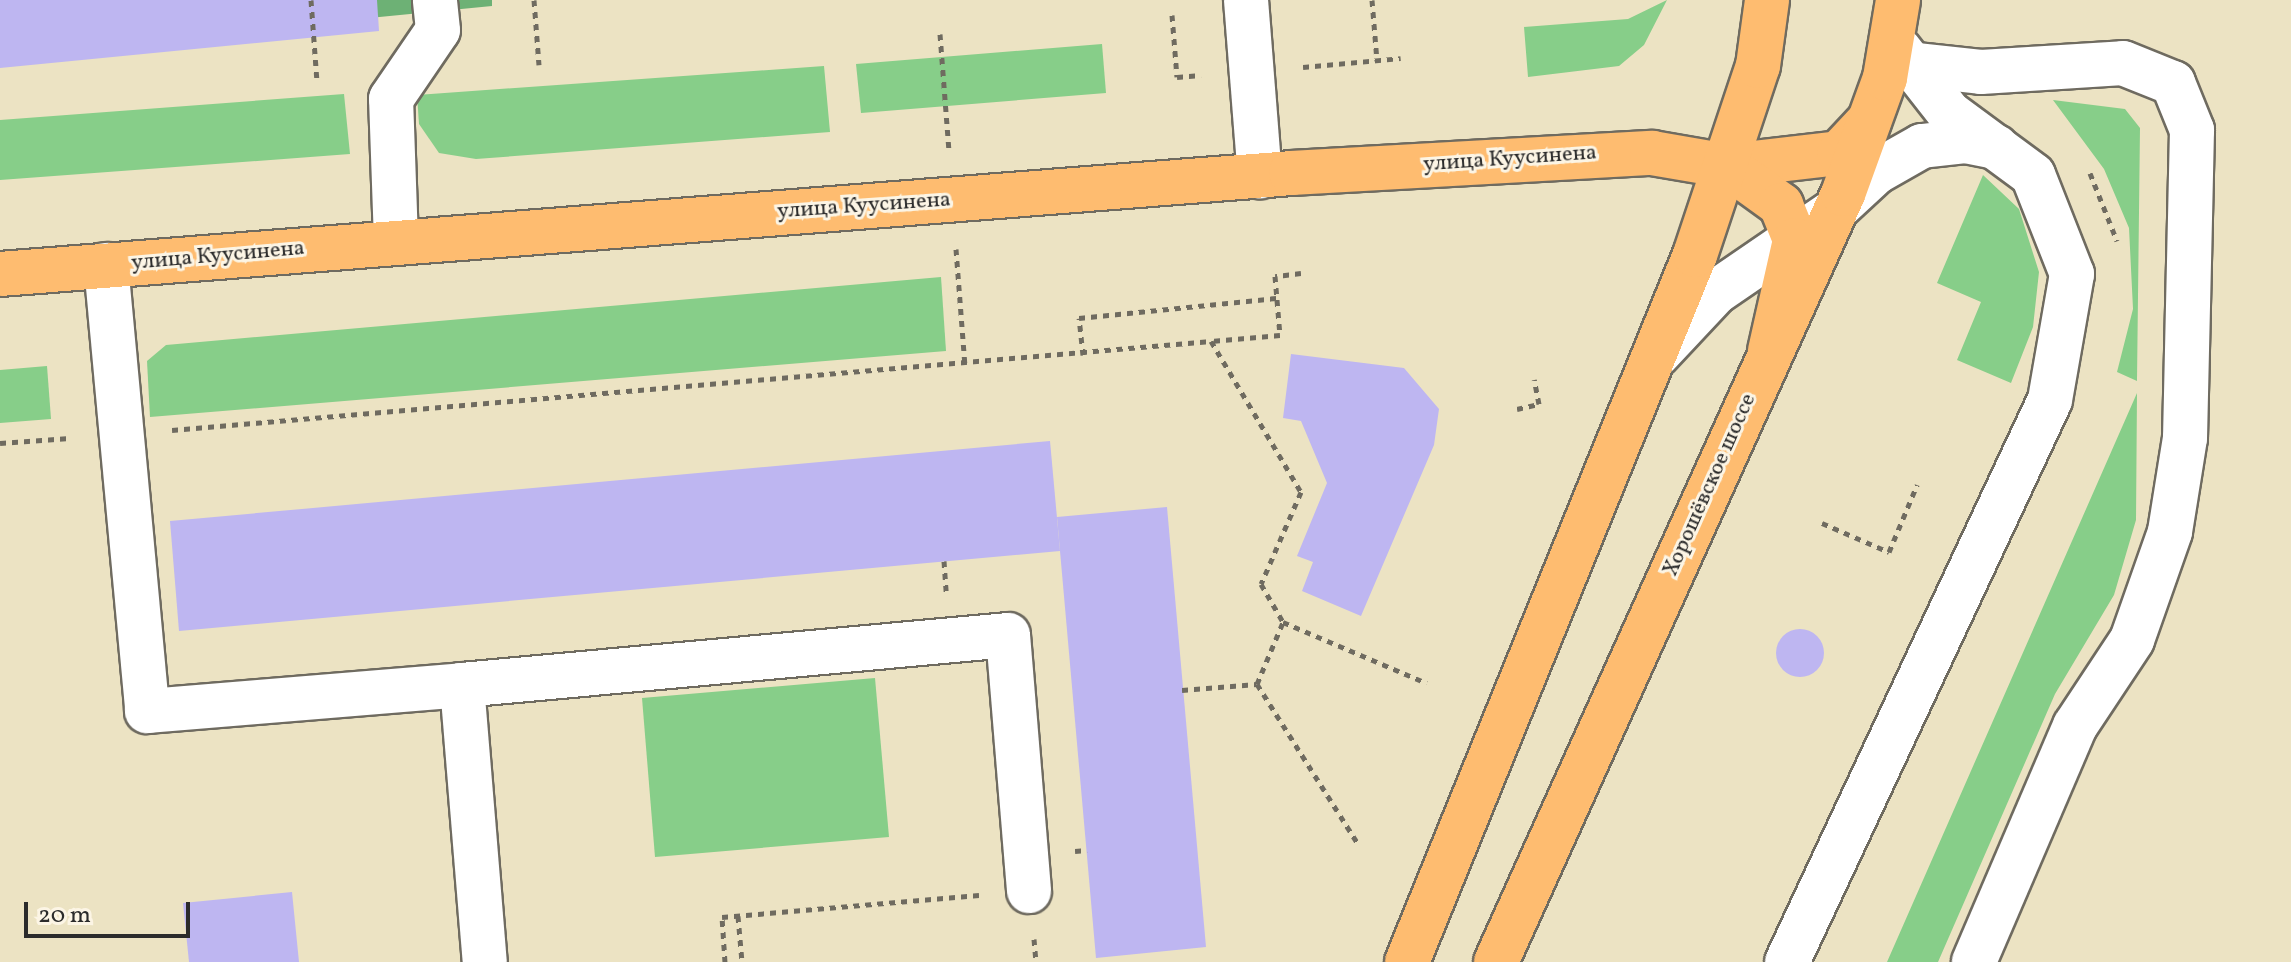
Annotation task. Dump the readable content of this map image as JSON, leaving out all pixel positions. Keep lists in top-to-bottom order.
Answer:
{
  "streets": {
    "main road": ["улица Куусинена", "Хорошёвское шоссе"]
  },
  "scale_bar": "20 m"
}
